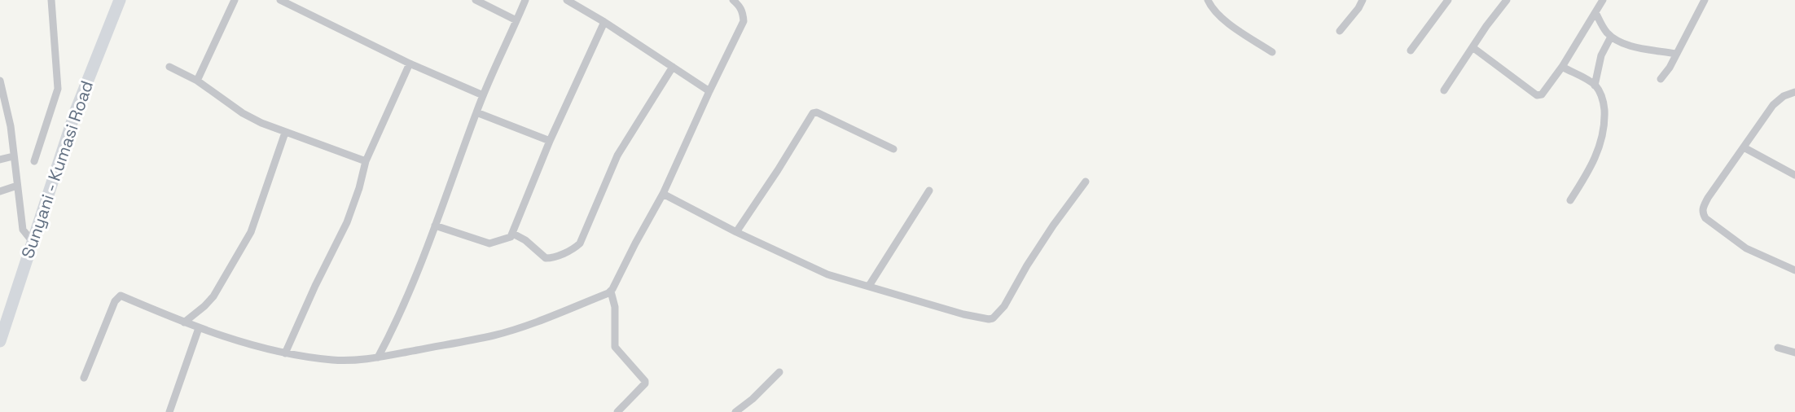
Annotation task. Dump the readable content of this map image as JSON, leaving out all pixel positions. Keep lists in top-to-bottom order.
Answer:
{
  "streets": {
    "main road": ["Sunyani - Kumasi Road"]
  }
}
